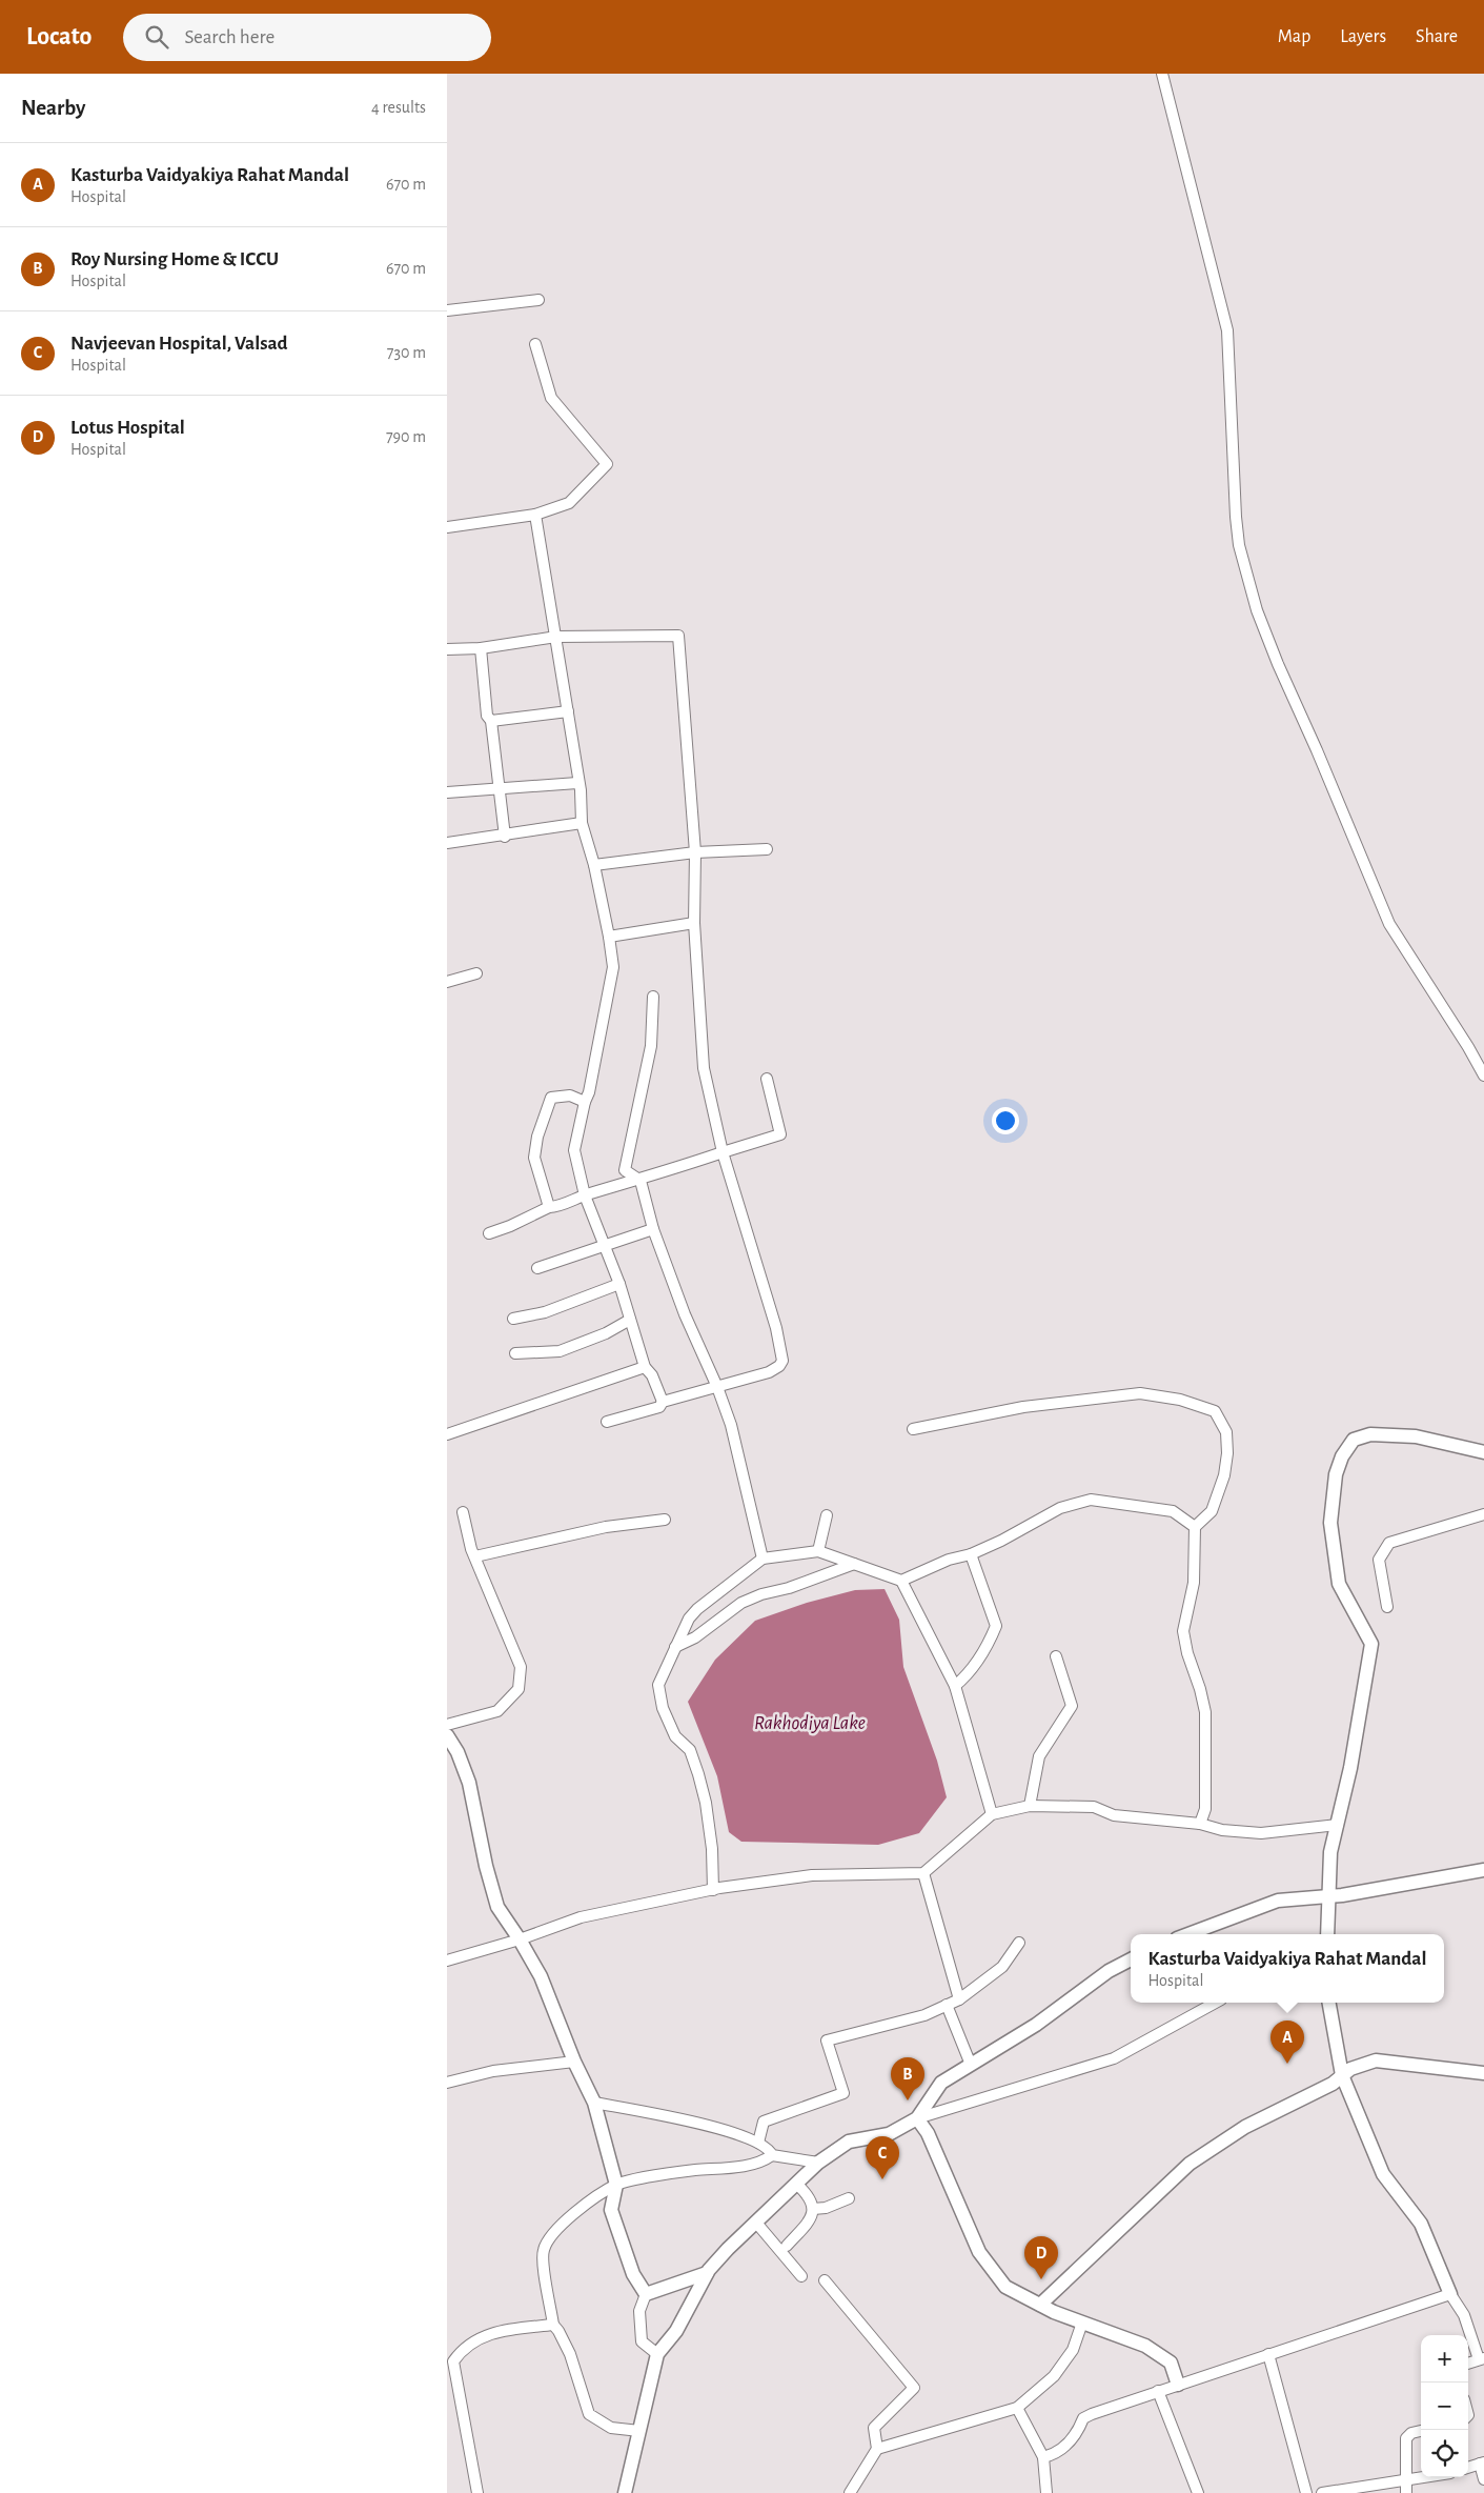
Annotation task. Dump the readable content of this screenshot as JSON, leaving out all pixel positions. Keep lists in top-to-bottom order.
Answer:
{
  "water": ["Rakhodiya Lake"],
  "page": {
    "header": "Locato",
    "search": "Search here",
    "nav": ["Map", "Layers", "Share"],
    "heading": ["Nearby", "4 results"],
    "list": [
      {
        "mark": "A",
        "name": "Kasturba Vaidyakiya Rahat Mandal",
        "note": "Hospital",
        "value": "670 m"
      },
      {
        "mark": "B",
        "name": "Roy Nursing Home & ICCU",
        "note": "Hospital",
        "value": "670 m"
      },
      {
        "mark": "C",
        "name": "Navjeevan Hospital, Valsad",
        "note": "Hospital",
        "value": "730 m"
      },
      {
        "mark": "D",
        "name": "Lotus Hospital",
        "note": "Hospital",
        "value": "790 m"
      }
    ],
    "popup": ["Kasturba Vaidyakiya Rahat Mandal", "Hospital"],
    "pins": [
      "A",
      "B",
      "C",
      "D"
    ],
    "map_buttons": ["+", "−"]
  }
}
